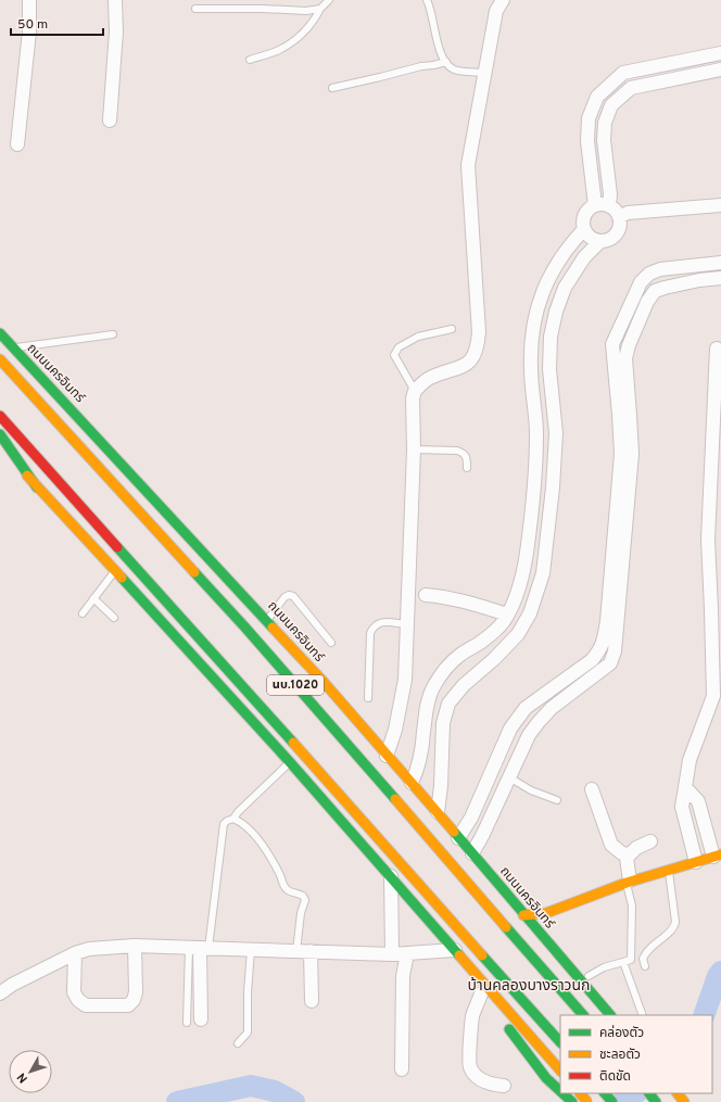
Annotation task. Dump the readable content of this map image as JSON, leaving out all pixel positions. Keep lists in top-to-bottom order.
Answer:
{
  "streets": {
    "main road": ["ถนนนครอินทร์", "นบ.1020"]
  },
  "districts": ["บ้านคลองบางราวนก"],
  "legend": ["คล่องตัว", "ชะลอตัว", "ติดขัด"],
  "scale_bar": "50 m",
  "north": "bottom left"
}
